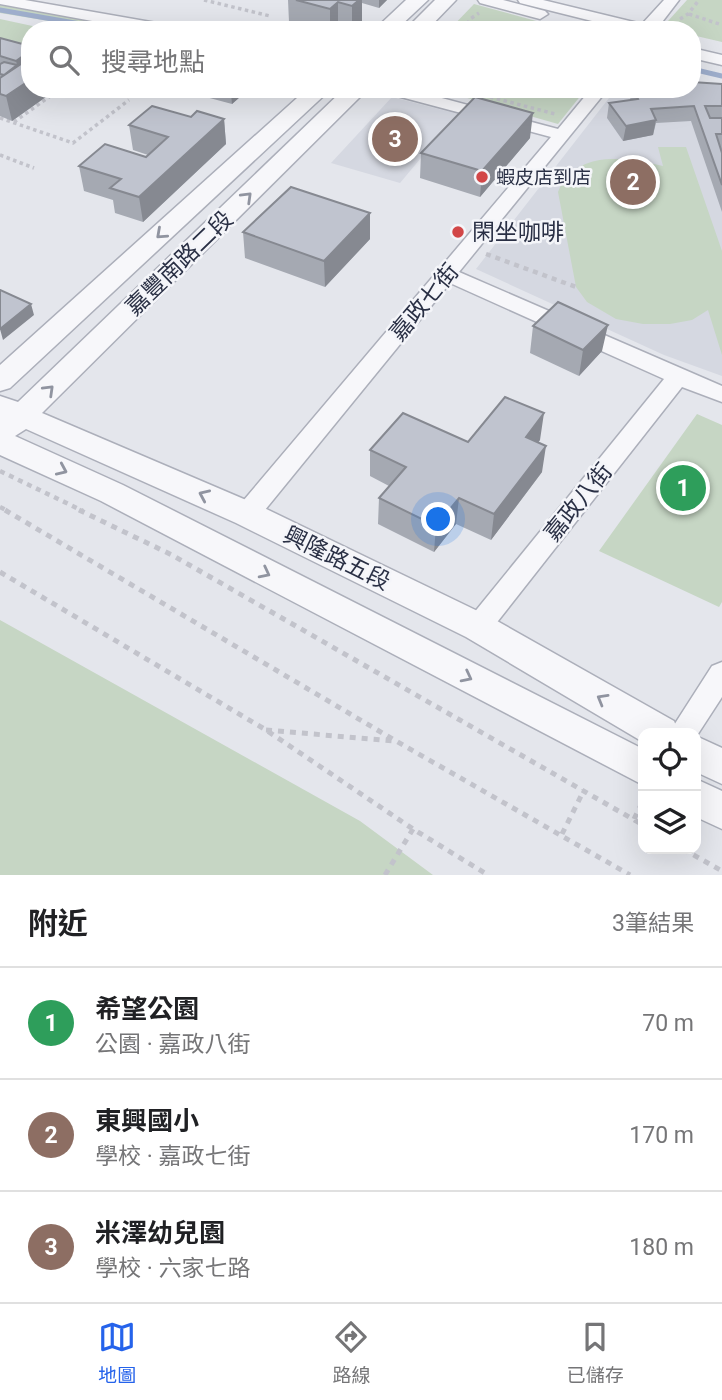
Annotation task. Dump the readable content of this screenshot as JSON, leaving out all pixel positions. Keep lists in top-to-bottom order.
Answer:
{
  "streets": {
    "street": [
      "嘉豐南路二段",
      "嘉政七街",
      "嘉政八街",
      "興隆路五段"
    ]
  },
  "crossings": [
    ["嘉豐南路二段", "興隆路五段"],
    ["嘉政七街", "興隆路五段"],
    ["嘉政八街", "興隆路五段"]
  ],
  "places": ["蝦皮店到店", "閑坐咖啡"],
  "page": {
    "search": "搜尋地點",
    "pins": ["3", "2", "1"],
    "heading": ["附近", "3筆結果"],
    "list": [
      {
        "mark": "1",
        "name": "希望公園",
        "note": "公園 · 嘉政八街",
        "value": "70 m"
      },
      {
        "mark": "2",
        "name": "東興國小",
        "note": "學校 · 嘉政七街",
        "value": "170 m"
      },
      {
        "mark": "3",
        "name": "米澤幼兒園",
        "note": "學校 · 六家七路",
        "value": "180 m"
      }
    ],
    "nav": ["地圖", "路線", "已儲存"]
  }
}
